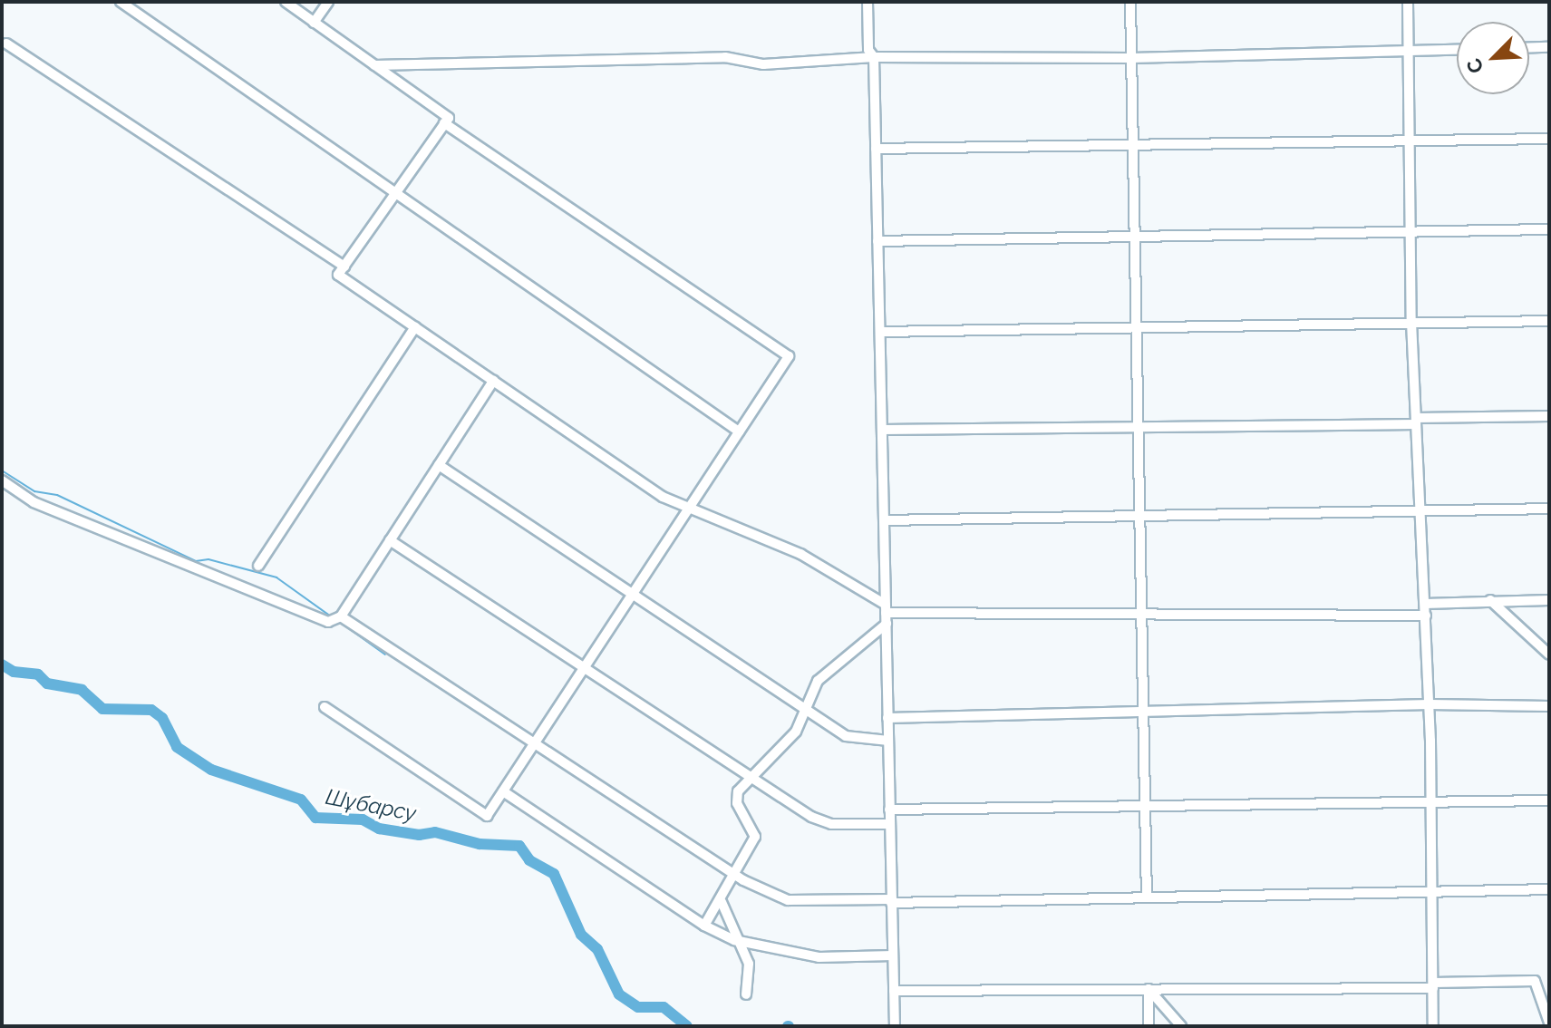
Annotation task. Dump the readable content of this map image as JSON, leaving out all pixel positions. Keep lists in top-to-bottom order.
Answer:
{
  "water": ["Шұбарсу"],
  "north": "bottom left"
}
